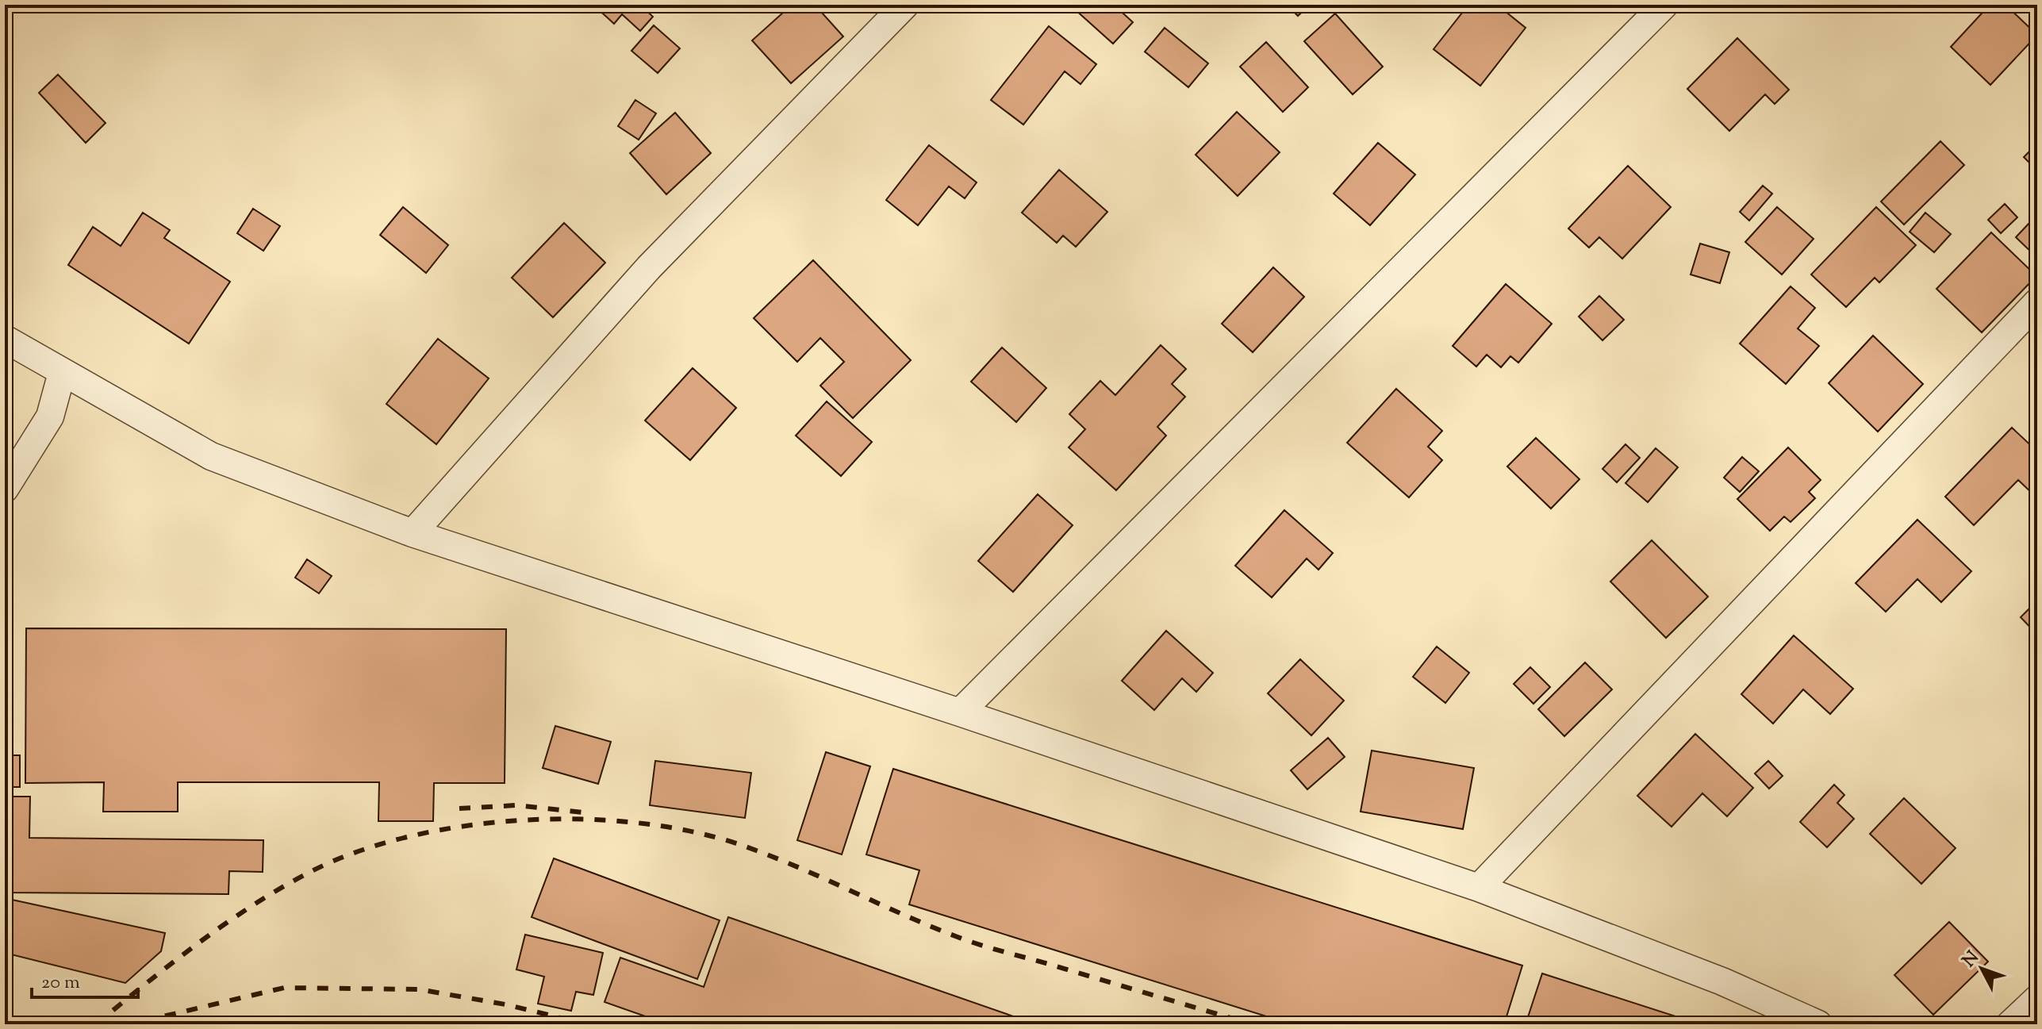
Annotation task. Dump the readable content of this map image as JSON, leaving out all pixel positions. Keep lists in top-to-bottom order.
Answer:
{
  "scale_bar": "20 m",
  "north": "top left"
}
